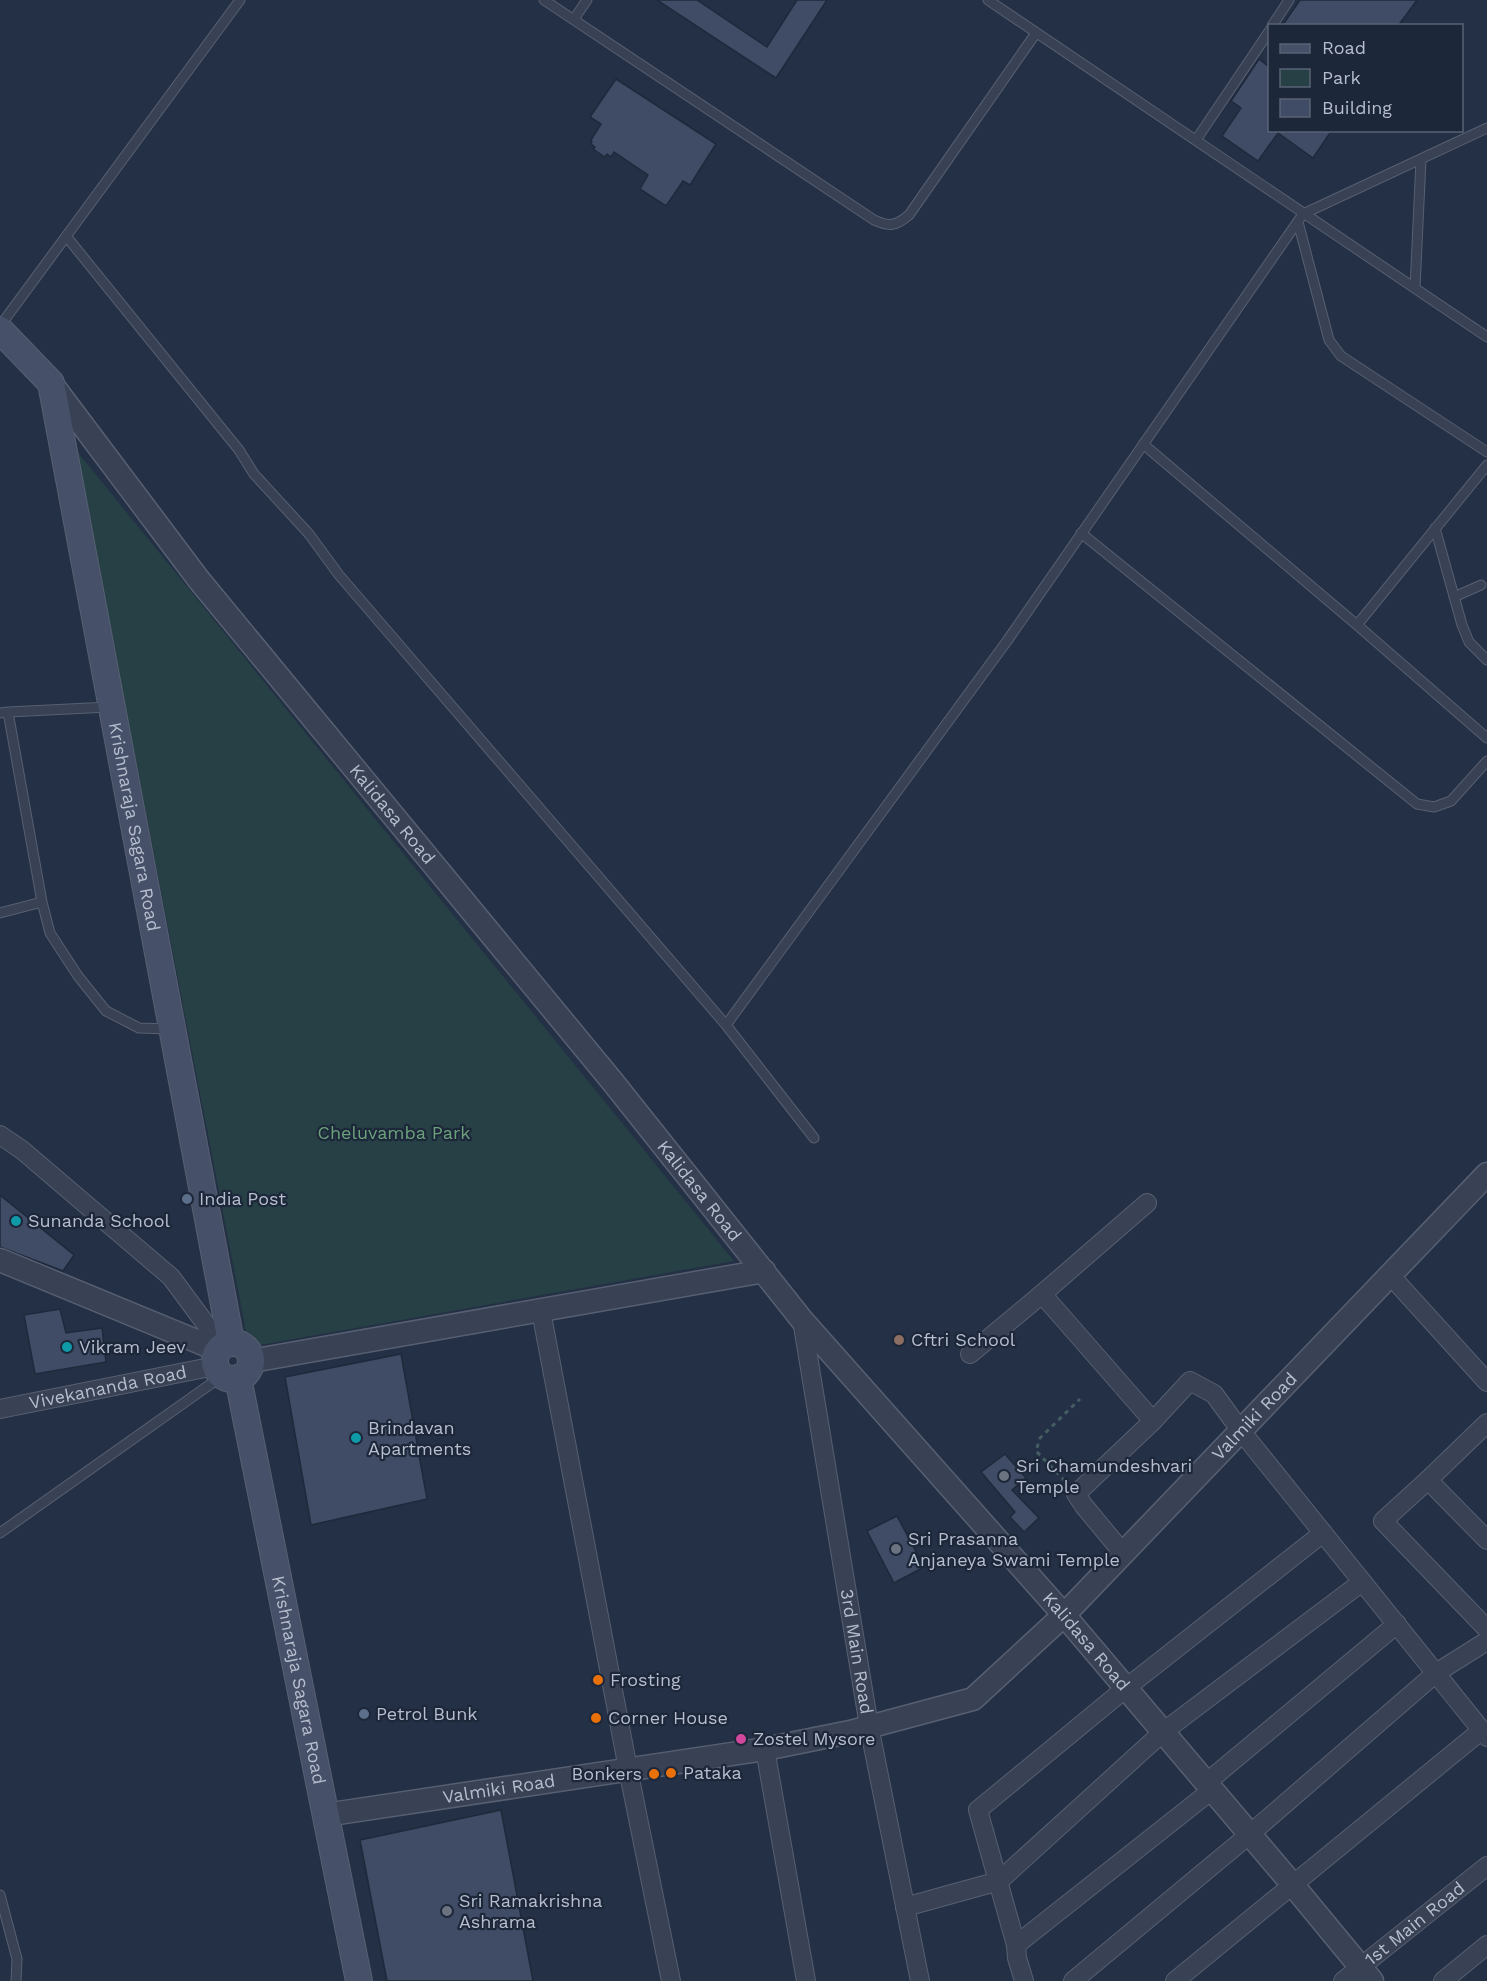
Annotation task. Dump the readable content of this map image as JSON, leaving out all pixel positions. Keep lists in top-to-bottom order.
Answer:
{
  "streets": {
    "main road": ["Krishnaraja Sagara Road"],
    "street": [
      "Kalidasa Road",
      "Vivekananda Road",
      "Valmiki Road",
      "3rd Main Road",
      "1st Main Road"
    ]
  },
  "crossings": [
    ["Kalidasa Road", "Krishnaraja Sagara Road"],
    ["Kalidasa Road", "Valmiki Road"],
    ["Kalidasa Road", "3rd Main Road"],
    ["Kalidasa Road", "1st Main Road"],
    ["Krishnaraja Sagara Road", "Vivekananda Road"],
    ["Krishnaraja Sagara Road", "Valmiki Road"],
    ["Valmiki Road", "3rd Main Road"]
  ],
  "parks": ["Cheluvamba Park"],
  "places": [
    "India Post",
    "Sunanda School",
    "Cftri School",
    "Vikram Jeev",
    "Brindavan Apartments",
    "Sri Chamundeshvari Temple",
    "Sri Prasanna Anjaneya Swami Temple",
    "Frosting",
    "Petrol Bunk",
    "Corner House",
    "Zostel Mysore",
    "Pataka",
    "Bonkers",
    "Sri Ramakrishna Ashrama"
  ],
  "legend": ["Road", "Park", "Building"]
}
